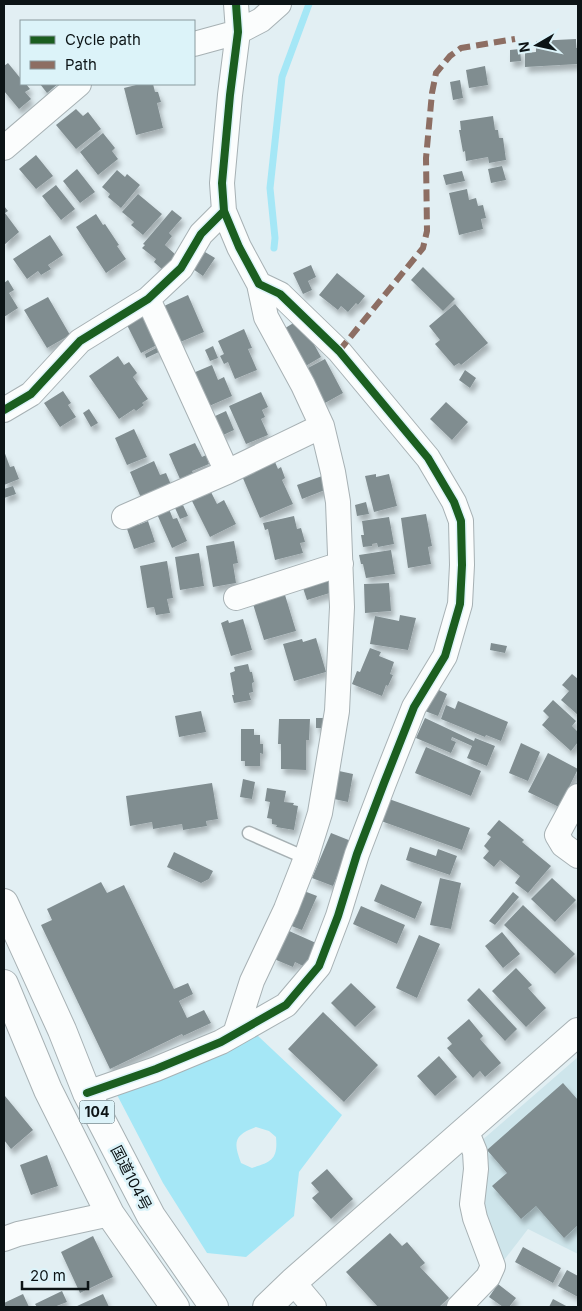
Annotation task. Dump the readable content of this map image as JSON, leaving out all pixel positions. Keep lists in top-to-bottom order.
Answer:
{
  "streets": {
    "main road": ["104", "国道104号"]
  },
  "legend": ["Cycle path", "Path"],
  "scale_bar": "20 m",
  "north": "left"
}
